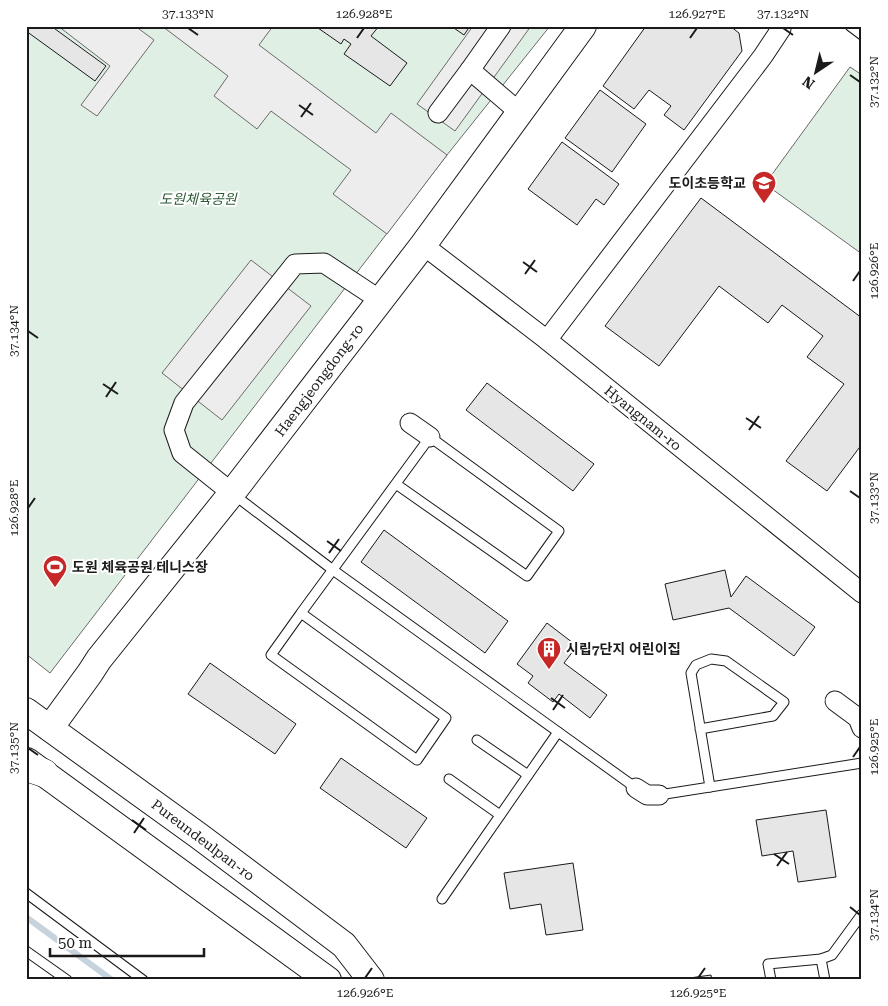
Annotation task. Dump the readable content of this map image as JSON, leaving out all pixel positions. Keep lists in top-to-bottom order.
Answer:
{
  "streets": {
    "street": ["Haengjeongdong-ro", "Hyangnam-ro", "Pureundeulpan-ro"]
  },
  "crossings": [
    ["Haengjeongdong-ro", "Hyangnam-ro"],
    ["Haengjeongdong-ro", "Pureundeulpan-ro"]
  ],
  "parks": ["도원체육공원"],
  "places": {
    "school or university": ["도이초등학교"],
    "sports": ["도원 체육공원 테니스장"],
    "building": ["시립7단지 어린이집"]
  },
  "scale_bar": "50 m",
  "north": "bottom left",
  "coordinates": [
    "37.133°N",
    "126.928°E",
    "126.927°E",
    "37.132°N",
    "126.926°E",
    "37.134°N",
    "126.925°E",
    "37.135°N"
  ]
}
